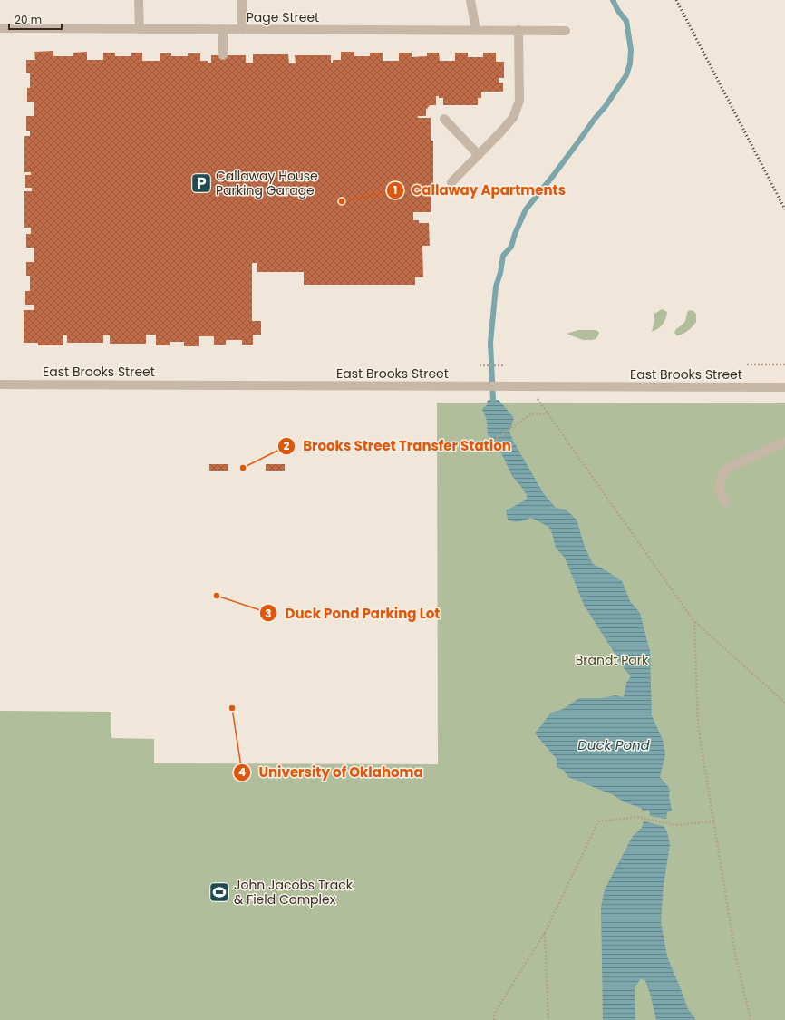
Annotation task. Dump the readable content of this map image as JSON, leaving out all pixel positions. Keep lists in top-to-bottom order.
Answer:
{
  "streets": {
    "street": ["Page Street", "East Brooks Street"]
  },
  "water": ["Duck Pond"],
  "parks": ["Brandt Park"],
  "places": {
    "parking": ["Callaway House Parking Garage"],
    "other": [
      "Callaway Apartments",
      "Brooks Street Transfer Station",
      "Duck Pond Parking Lot",
      "University of Oklahoma"
    ],
    "sports": ["John Jacobs Track & Field Complex"]
  },
  "scale_bar": "20 m"
}
